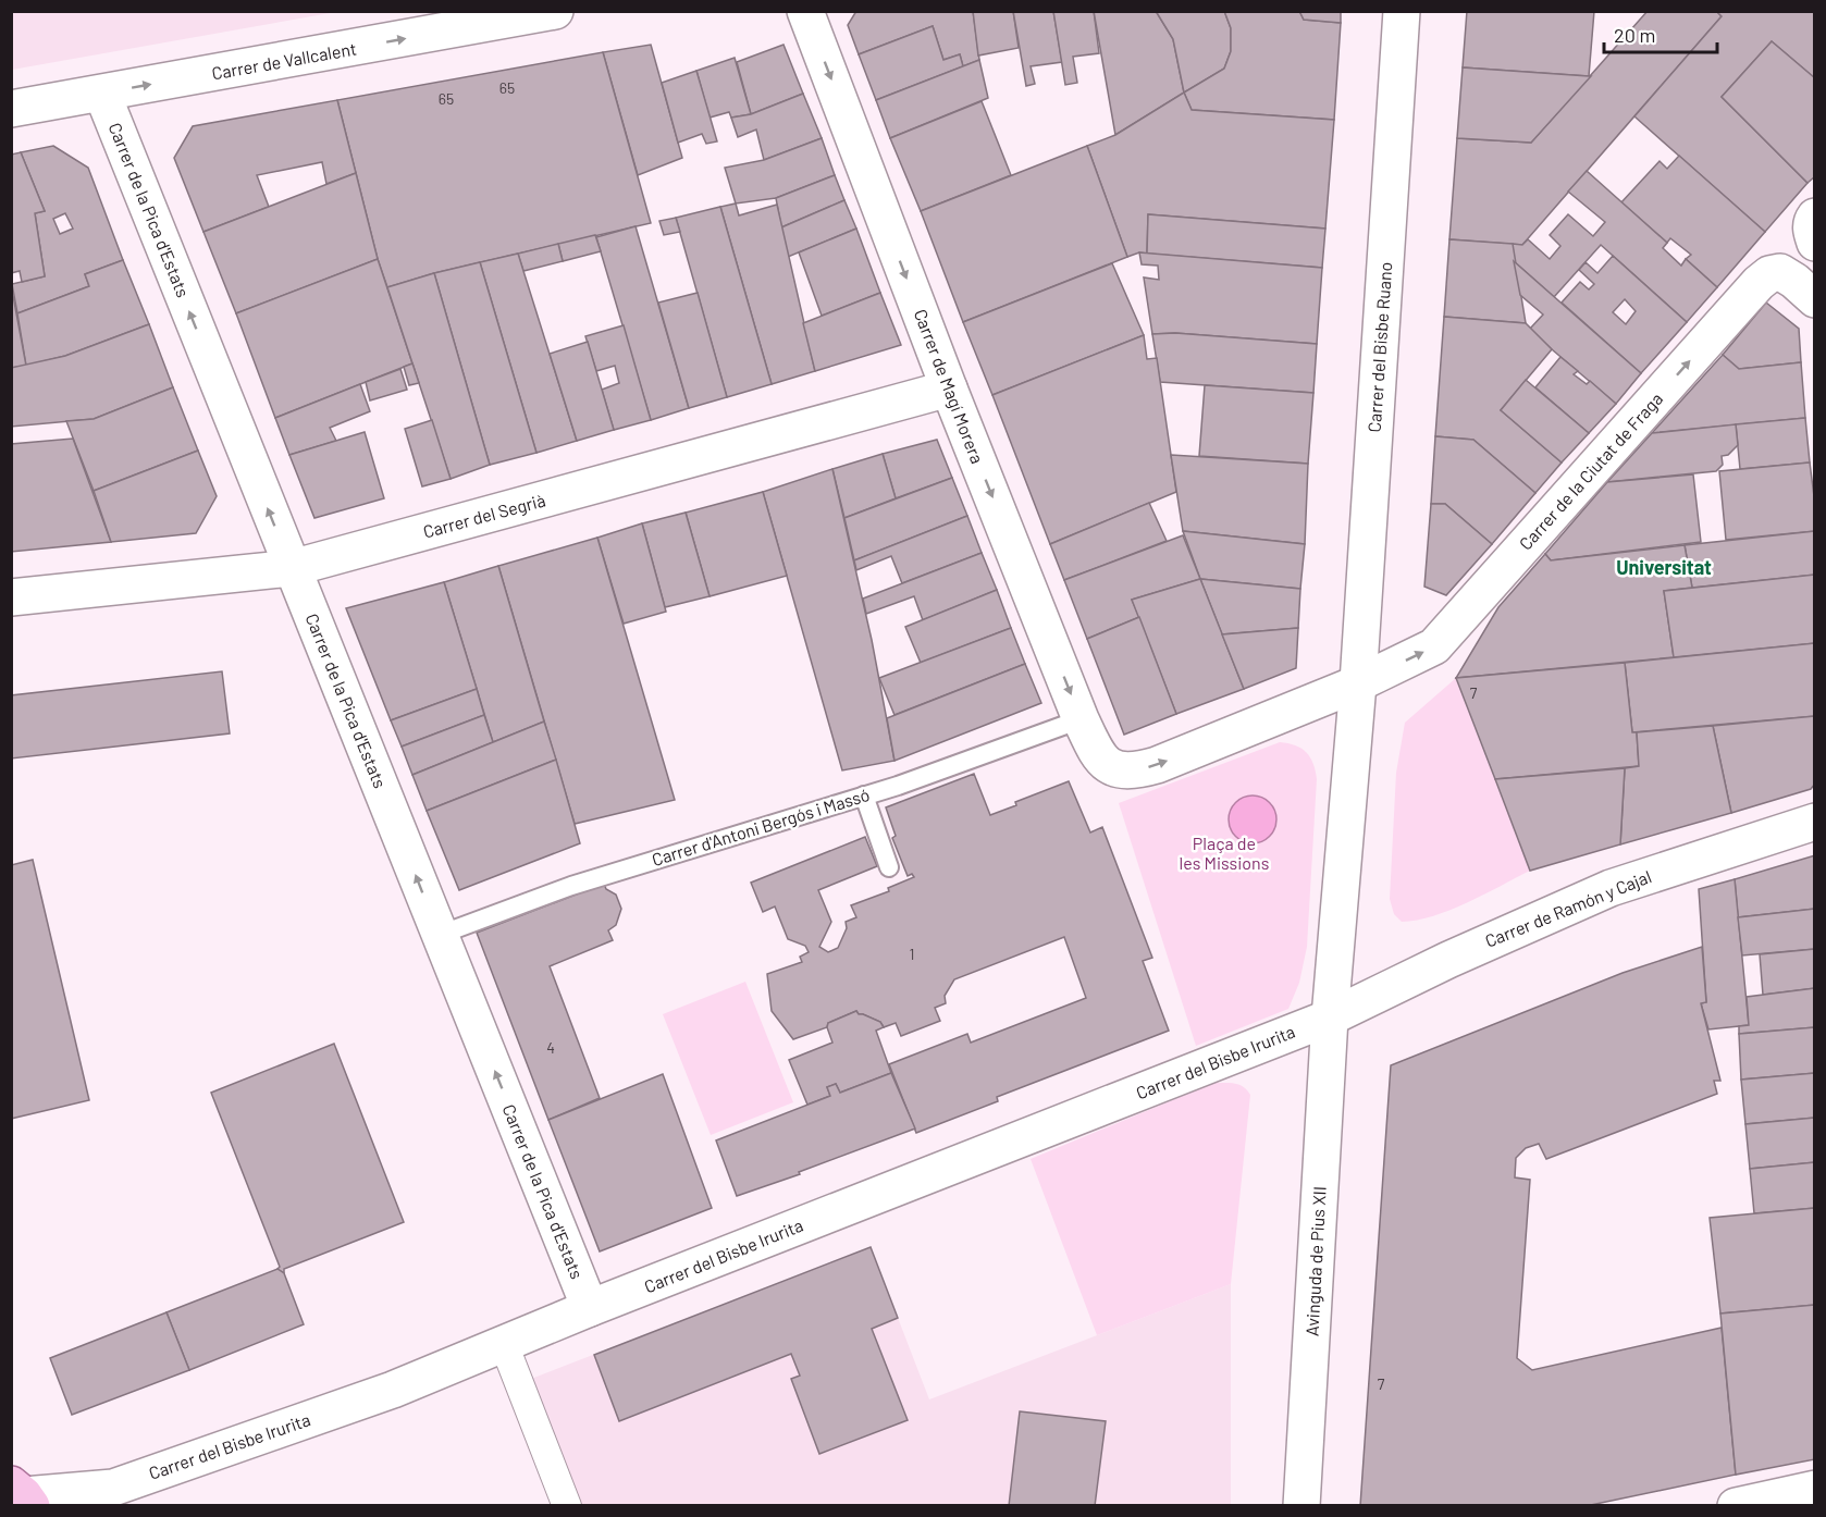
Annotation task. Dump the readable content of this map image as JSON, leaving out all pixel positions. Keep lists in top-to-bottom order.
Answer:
{
  "streets": {
    "street": [
      "Carrer de Vallcalent",
      "Carrer de la Pica d'Estats",
      "Carrer del Bisbe Ruano",
      "Carrer de Magí Morera",
      "Carrer de la Ciutat de Fraga",
      "Carrer del Segrià",
      "Carrer de Ramón y Cajal",
      "Carrer del Bisbe Irurita",
      "Avinguda de Pius XII"
    ],
    "lane": ["Carrer d'Antoni Bergós i Massó"]
  },
  "crossings": [
    ["Carrer de Vallcalent", "Carrer de la Pica d'Estats"],
    ["Carrer de la Pica d'Estats", "Carrer del Segrià"],
    ["Carrer de la Pica d'Estats", "Carrer d'Antoni Bergós i Massó"],
    ["Carrer de la Pica d'Estats", "Carrer del Bisbe Irurita"],
    ["Carrer del Bisbe Ruano", "Carrer de Magí Morera"],
    ["Carrer del Bisbe Ruano", "Carrer de la Ciutat de Fraga"],
    ["Carrer de Magí Morera", "Carrer de la Ciutat de Fraga"],
    ["Carrer de Magí Morera", "Carrer del Segrià"],
    ["Carrer de Magí Morera", "Carrer d'Antoni Bergós i Massó"],
    ["Carrer de Ramón y Cajal", "Carrer del Bisbe Irurita"],
    ["Carrer de Ramón y Cajal", "Avinguda de Pius XII"],
    ["Carrer del Bisbe Irurita", "Avinguda de Pius XII"]
  ],
  "one_way": [
    "Carrer de Vallcalent",
    "Carrer de la Pica d'Estats",
    "Carrer de Magí Morera",
    "Carrer de la Ciutat de Fraga"
  ],
  "districts": ["Universitat"],
  "parks": ["Plaça de les Missions"],
  "house_numbers": [
    "65",
    "65",
    "7",
    "1",
    "4",
    "7"
  ],
  "scale_bar": "20 m"
}
